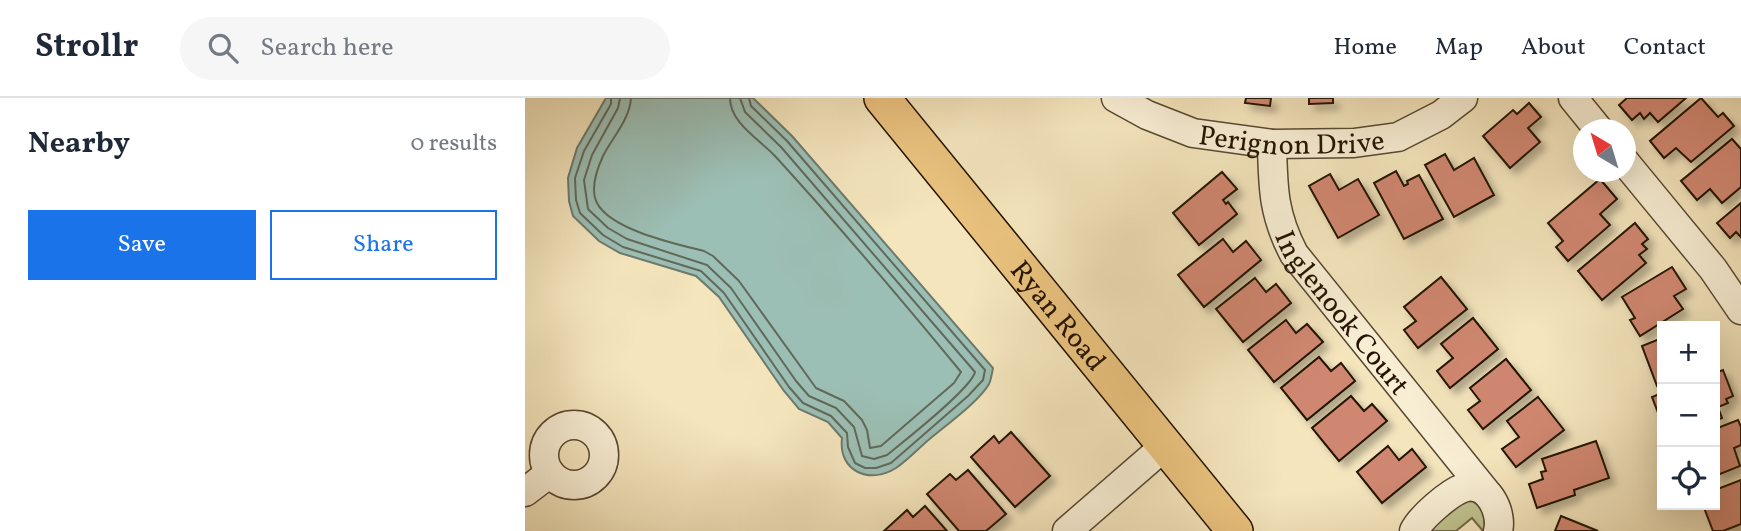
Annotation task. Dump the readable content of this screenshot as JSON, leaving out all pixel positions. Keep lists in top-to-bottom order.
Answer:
{
  "streets": {
    "main road": ["Ryan Road"],
    "street": ["Perignon Drive", "Inglenook Court"]
  },
  "crossings": [
    ["Perignon Drive", "Inglenook Court"]
  ],
  "north": "top left",
  "page": {
    "header": "Strollr",
    "search": "Search here",
    "nav": [
      "Home",
      "Map",
      "About",
      "Contact"
    ],
    "heading": ["Nearby", "0 results"],
    "buttons": ["Save", "Share"],
    "map_buttons": ["+", "−"]
  }
}
